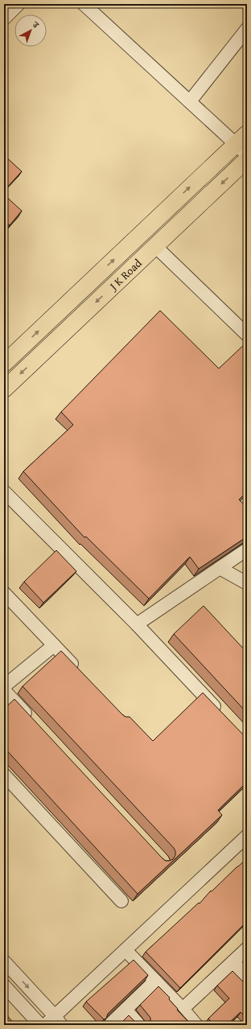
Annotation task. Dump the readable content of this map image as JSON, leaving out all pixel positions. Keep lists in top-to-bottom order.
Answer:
{
  "streets": {
    "main road": ["J K Road"]
  },
  "north": "top right"
}
